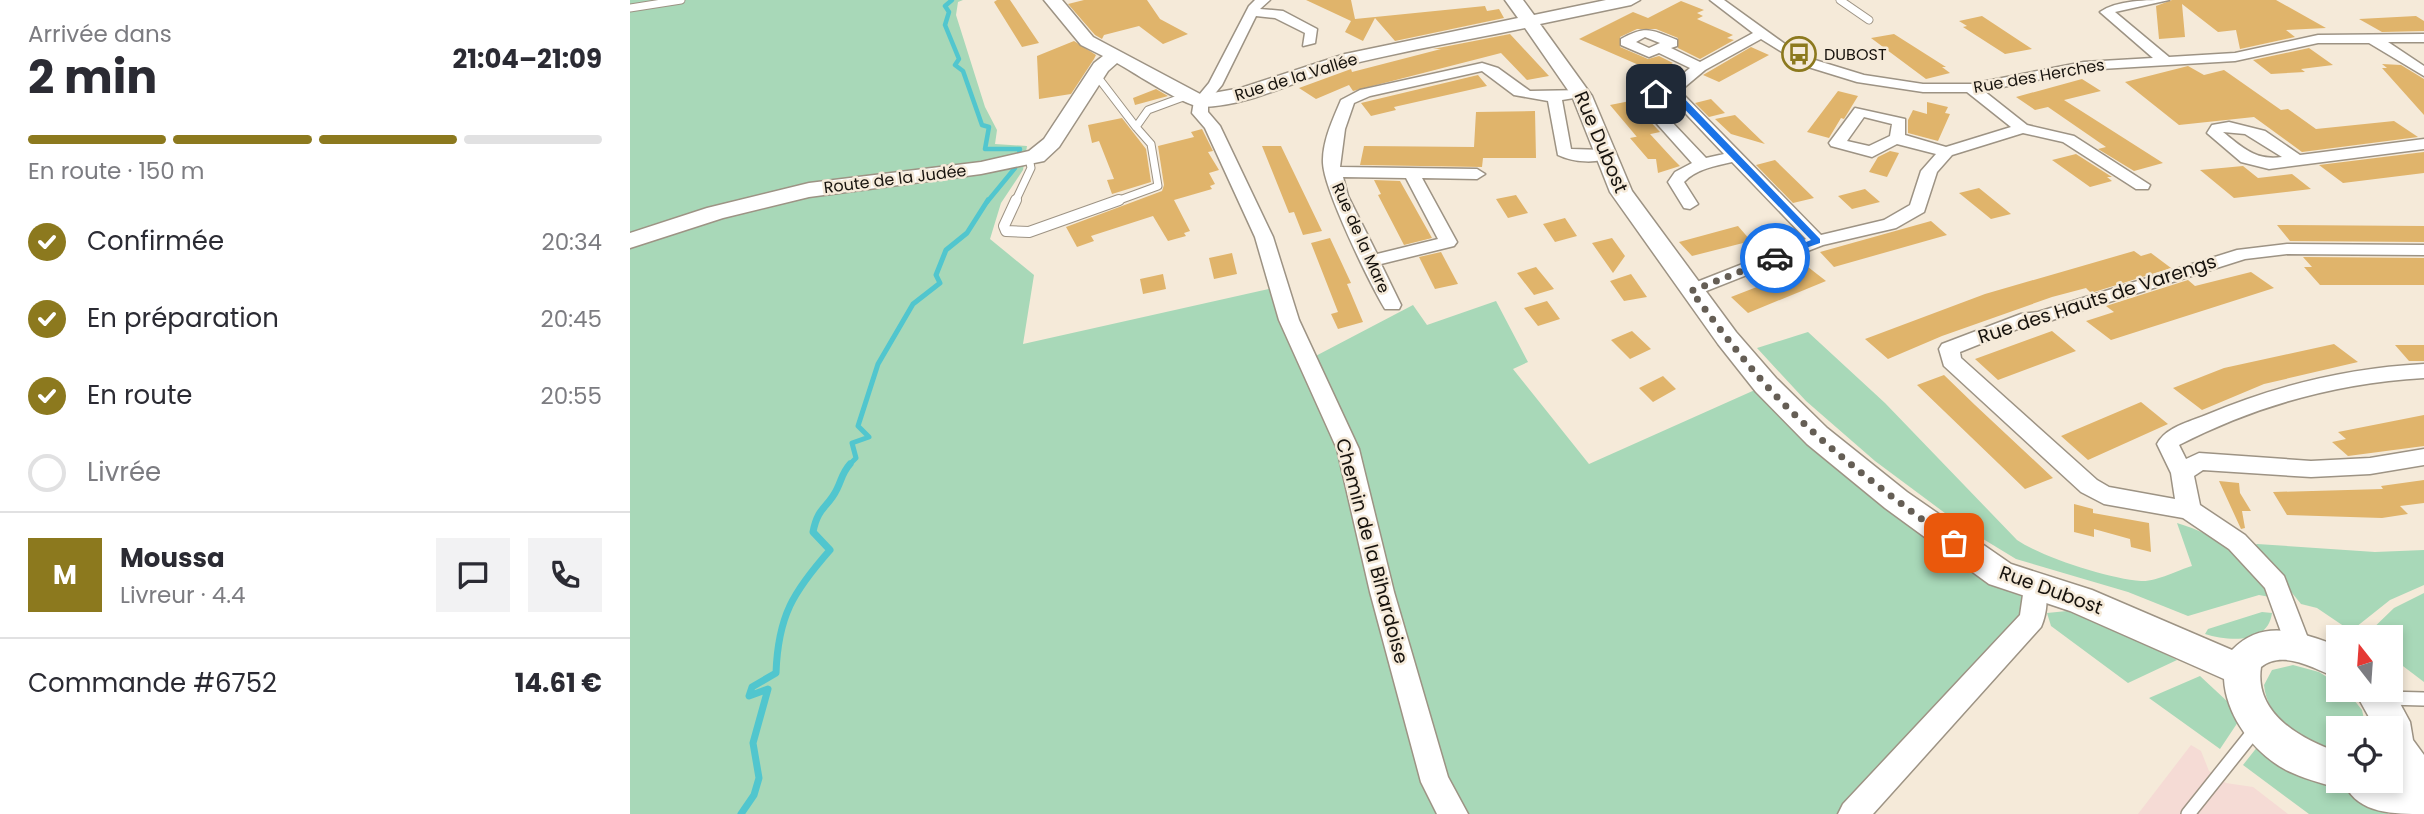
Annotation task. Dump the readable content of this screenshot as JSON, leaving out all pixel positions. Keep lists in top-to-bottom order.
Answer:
{
  "streets": {
    "street": [
      "Rue des Herches",
      "Rue de la Vallée",
      "Rue Dubost",
      "Route de la Judée",
      "Rue de la Mare",
      "Rue des Hauts de Varengs",
      "Chemin de la Bihardoise"
    ]
  },
  "crossings": [
    ["Rue de la Vallée", "Rue Dubost"],
    ["Rue de la Vallée", "Chemin de la Bihardoise"],
    ["Rue Dubost", "Rue de la Mare"]
  ],
  "places": {
    "bus stop": ["DUBOST"]
  },
  "north": "top",
  "page": {
    "heading": ["2 min", "Arrivée dans", "21:04–21:09"],
    "panel": [
      "Moussa",
      "Livreur · 4.4",
      "Commande #6752",
      "14.61 €"
    ],
    "bar": "En route · 150 m",
    "list": [
      ["Confirmée", "20:34"],
      ["En préparation", "20:45"],
      ["En route", "20:55"],
      "Livrée"
    ],
    "round": "M"
  }
}
